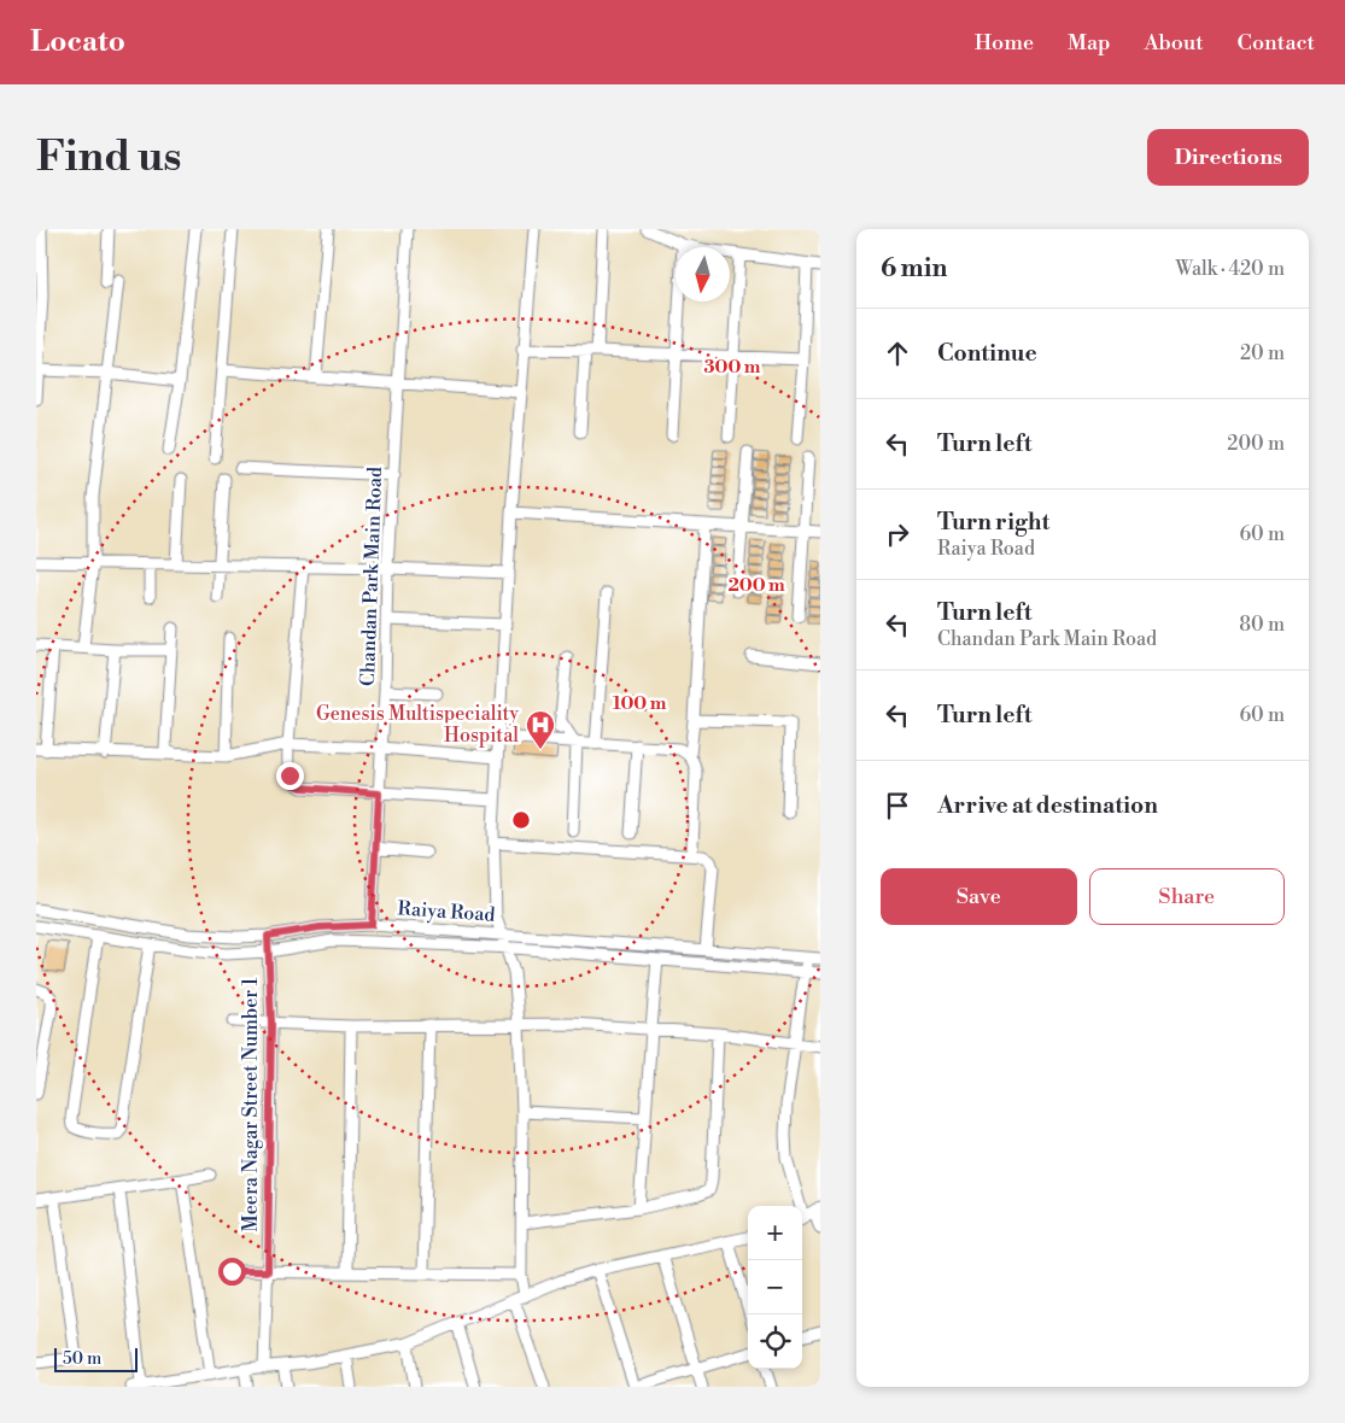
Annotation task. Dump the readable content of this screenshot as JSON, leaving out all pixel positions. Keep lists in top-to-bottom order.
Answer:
{
  "streets": {
    "street": ["Chandan Park Main Road", "Raiya Road", "Meera Nagar Street Number 1"]
  },
  "crossings": [
    ["Chandan Park Main Road", "Raiya Road"],
    ["Raiya Road", "Meera Nagar Street Number 1"]
  ],
  "places": {
    "hospital": ["Genesis Multispeciality Hospital"]
  },
  "scale_bar": "50 m",
  "north": "bottom",
  "page": {
    "header": "Locato",
    "nav": [
      "Home",
      "Map",
      "About",
      "Contact"
    ],
    "buttons": [
      "Directions",
      ["Save", "Share"]
    ],
    "title": "Find us",
    "heading": ["6 min", "Walk · 420 m"],
    "list": [
      ["Continue", "20 m"],
      ["Turn left", "200 m"],
      ["Turn right", "Raiya Road", "60 m"],
      ["Turn left", "Chandan Park Main Road", "80 m"],
      ["Turn left", "60 m"],
      "Arrive at destination"
    ],
    "map_buttons": ["+", "−"],
    "scale": "50 m"
  },
  "rings": ["300 m", "200 m", "100 m"]
}
